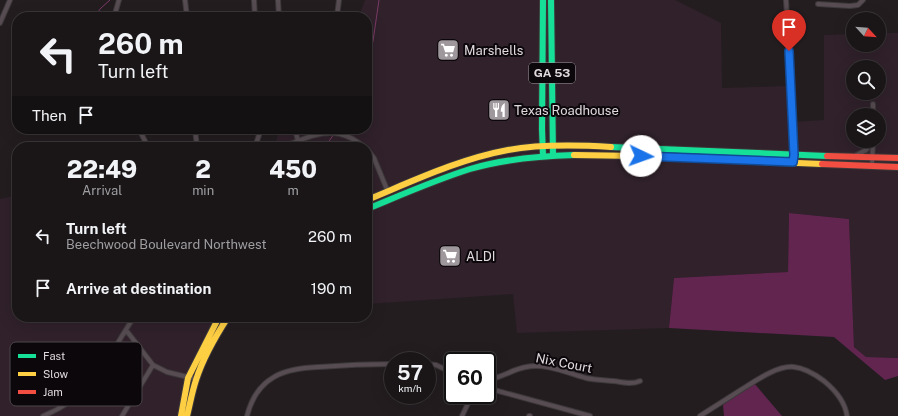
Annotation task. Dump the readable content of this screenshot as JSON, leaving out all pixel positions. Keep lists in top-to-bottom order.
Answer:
{
  "streets": {
    "main road": ["GA 53"],
    "street": ["Nix Court"]
  },
  "places": {
    "supermarket": ["Marshells", "ALDI"],
    "restaurant": ["Texas Roadhouse"]
  },
  "legend": ["Fast", "Slow", "Jam"],
  "north": "bottom right",
  "page": {
    "turn": ["260 m", "Turn left"],
    "then": "Then",
    "eta": [
      "22:49",
      "Arrival",
      "2",
      "min",
      "450",
      "m"
    ],
    "list": [
      {
        "name": "Turn left",
        "note": "Beechwood Boulevard Northwest",
        "value": "260 m"
      },
      {
        "name": "Arrive at destination",
        "value": "190 m"
      }
    ],
    "speed": "57 km/h",
    "limit": "60"
  }
}
